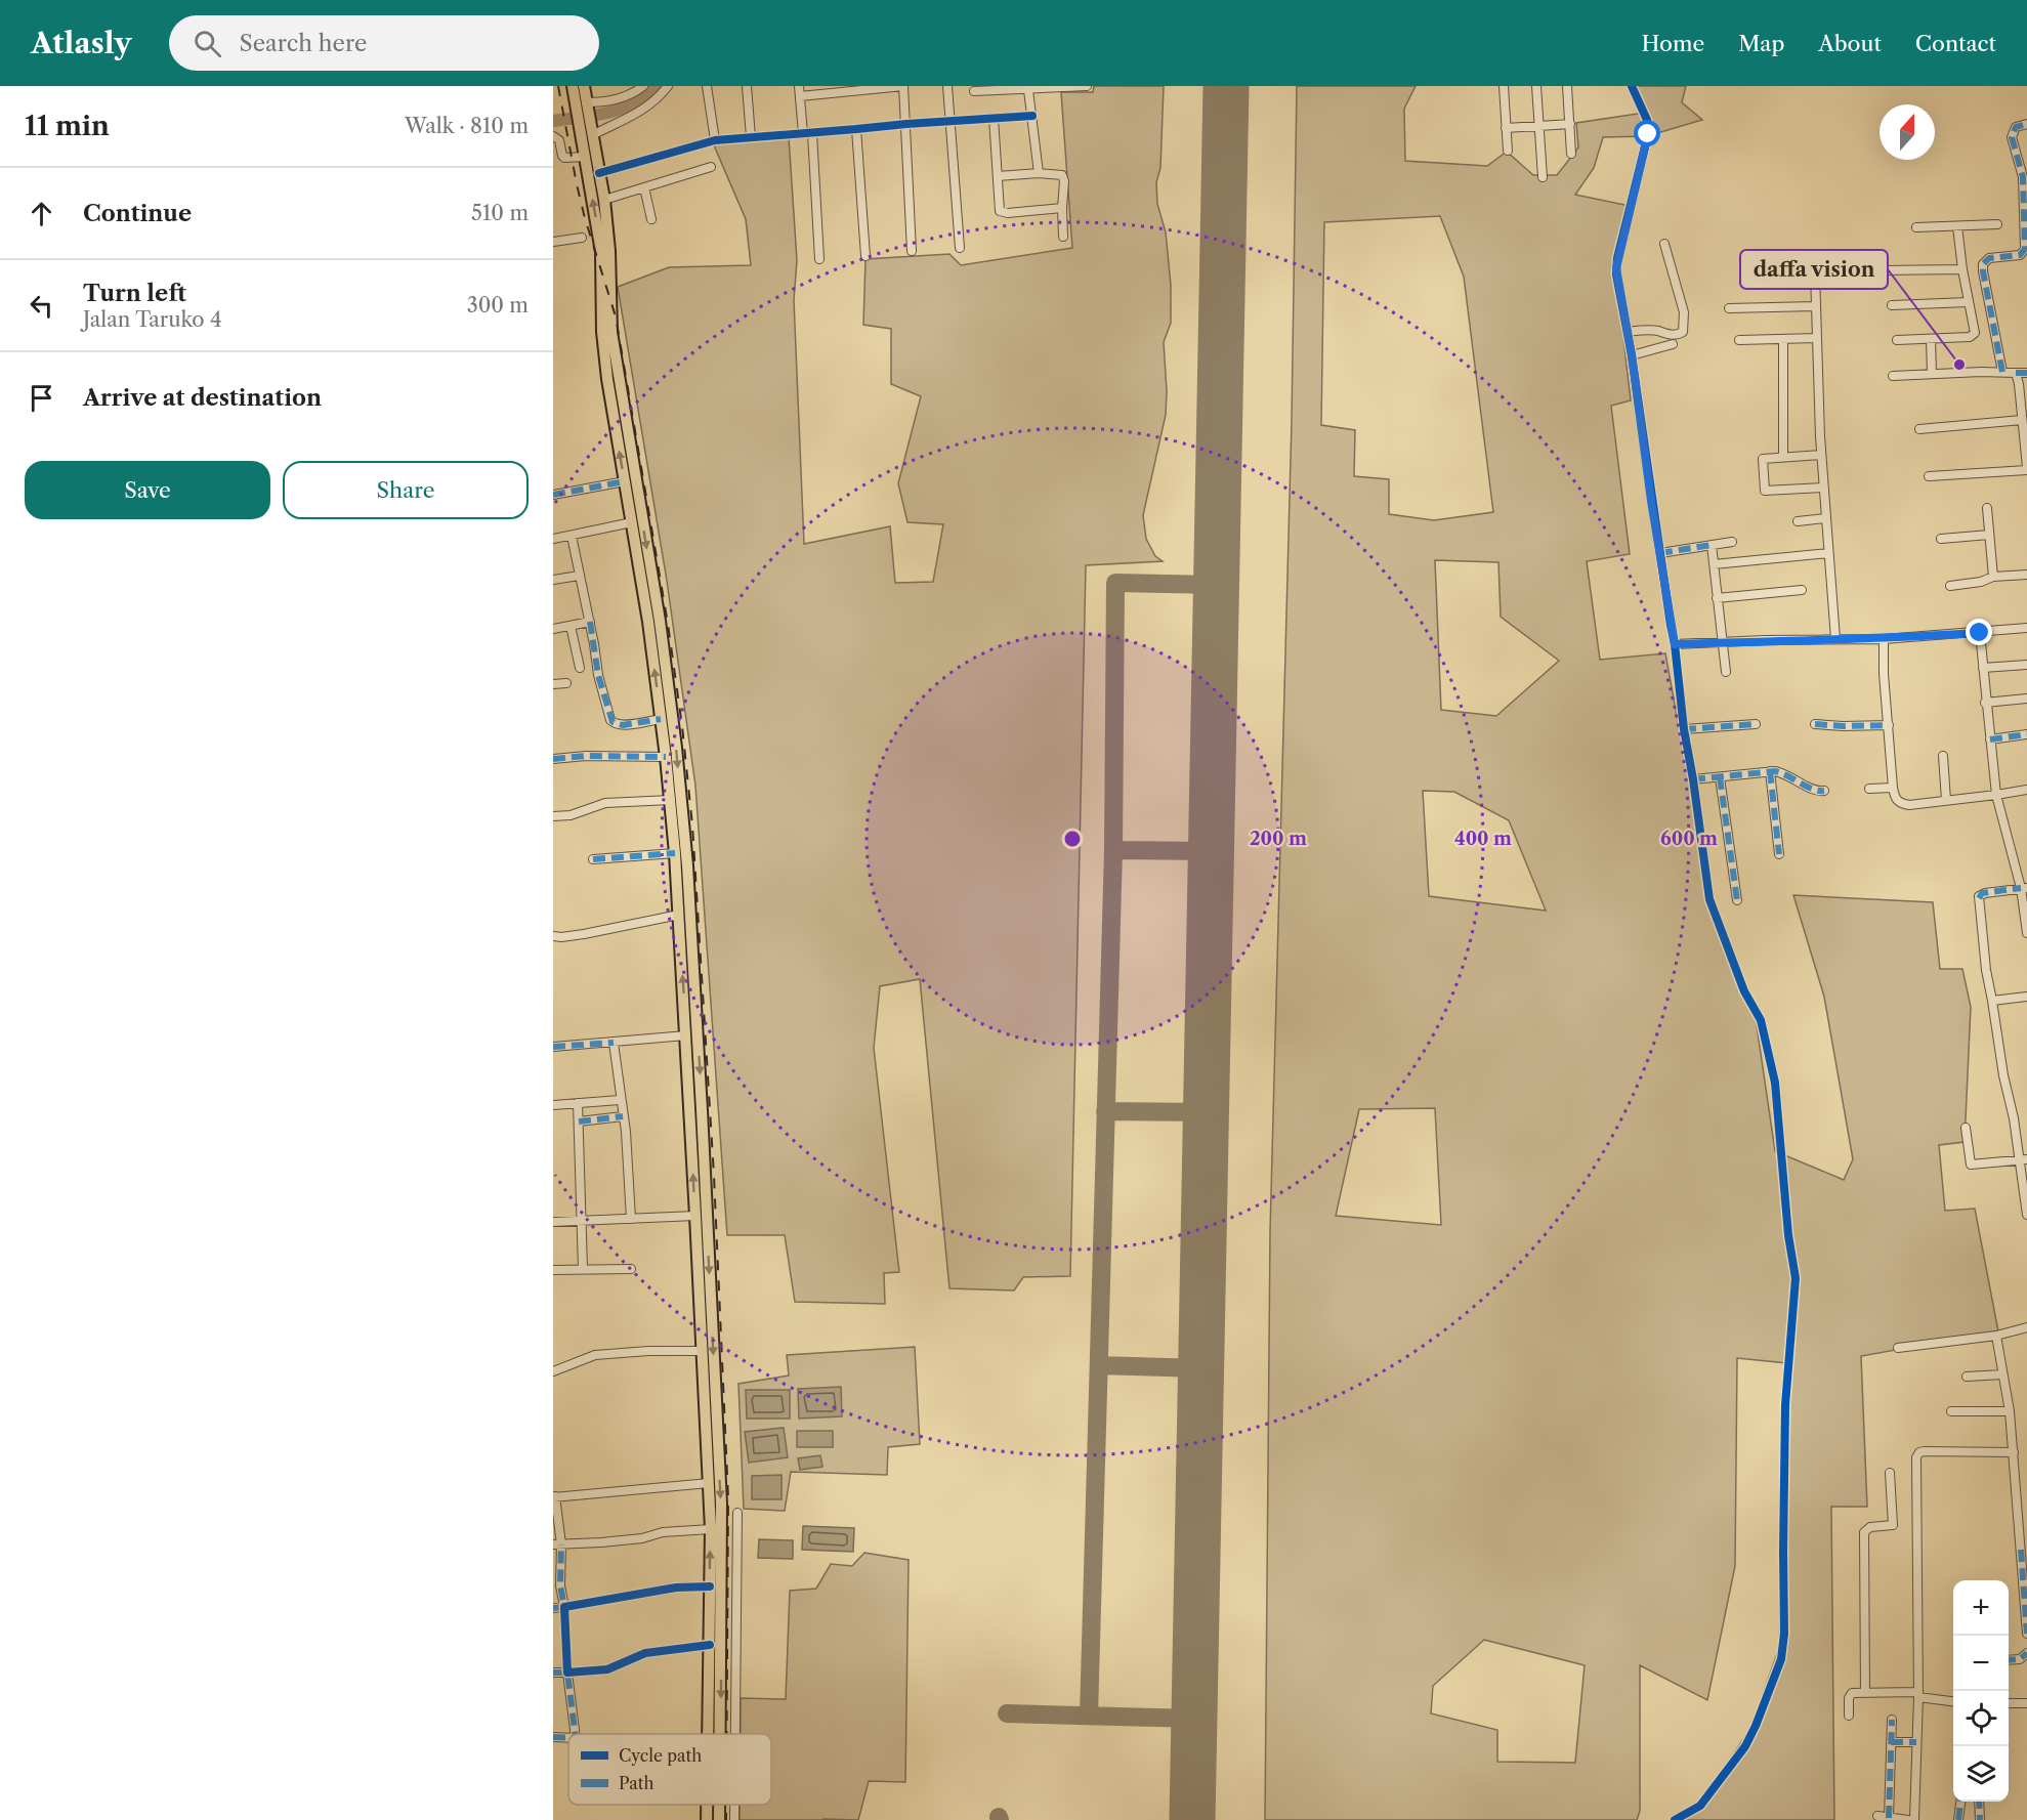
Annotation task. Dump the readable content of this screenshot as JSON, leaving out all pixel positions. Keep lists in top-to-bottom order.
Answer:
{
  "places": ["daffa vision"],
  "legend": ["Cycle path", "Path"],
  "north": "top",
  "page": {
    "header": "Atlasly",
    "search": "Search here",
    "nav": [
      "Home",
      "Map",
      "About",
      "Contact"
    ],
    "heading": ["11 min", "Walk · 810 m"],
    "list": [
      ["Continue", "510 m"],
      ["Turn left", "Jalan Taruko 4", "300 m"],
      "Arrive at destination"
    ],
    "buttons": ["Save", "Share"],
    "map_buttons": ["+", "−"]
  },
  "rings": ["200 m", "400 m", "600 m"]
}
